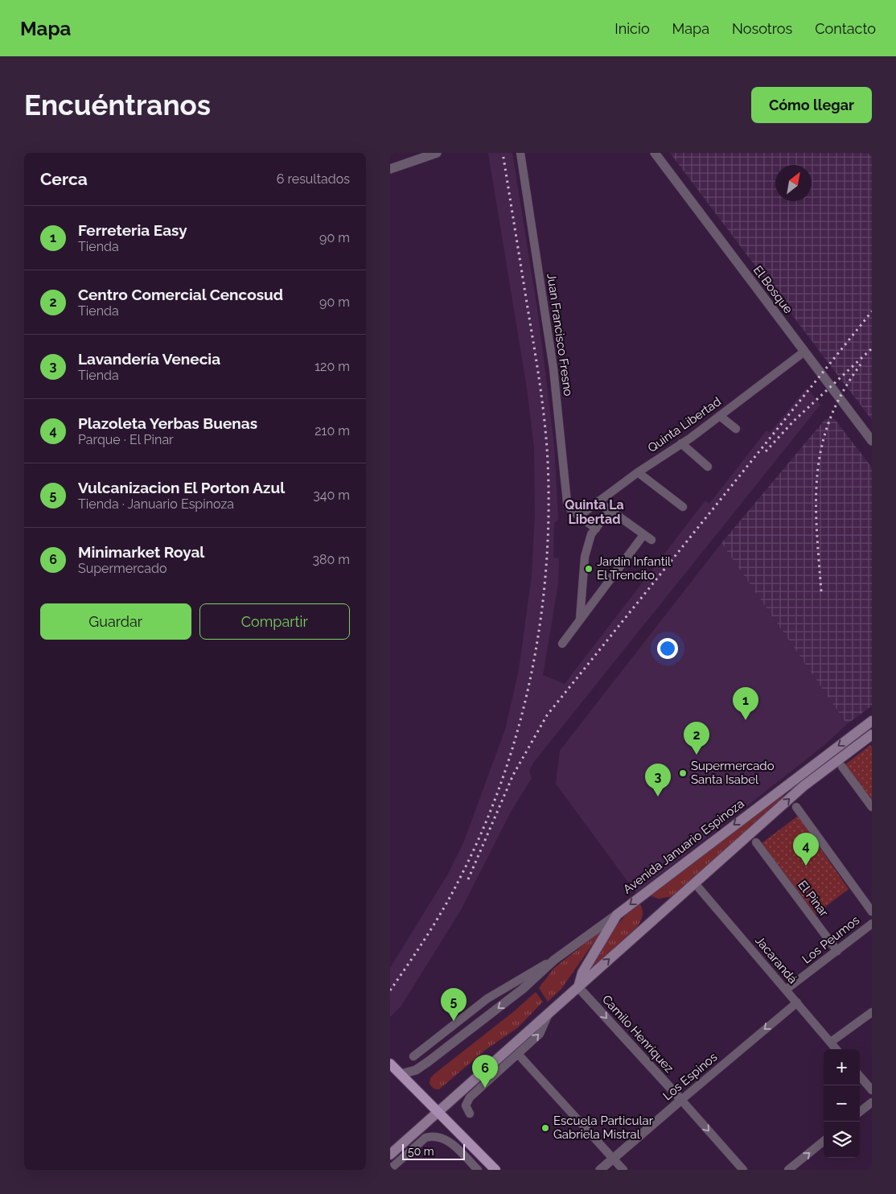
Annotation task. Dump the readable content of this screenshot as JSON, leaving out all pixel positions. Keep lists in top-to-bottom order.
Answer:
{
  "streets": {
    "main road": ["Avenida Januario Espinoza"],
    "street": [
      "El Bosque",
      "Juan Francisco Fresno",
      "Quinta Libertad",
      "El Pinar",
      "Los Peumos",
      "Jacarandá",
      "Camilo Henríquez",
      "Los Espinos"
    ]
  },
  "crossings": [
    ["El Bosque", "Quinta Libertad"],
    ["Juan Francisco Fresno", "Quinta Libertad"],
    ["Avenida Januario Espinoza", "Jacarandá"],
    ["Avenida Januario Espinoza", "Camilo Henríquez"],
    ["El Pinar", "Los Peumos"],
    ["Los Peumos", "Jacarandá"],
    ["Jacarandá", "Los Espinos"],
    ["Camilo Henríquez", "Los Espinos"]
  ],
  "one_way": ["Camilo Henríquez", "Los Espinos"],
  "districts": ["Quinta La Libertad"],
  "places": ["Jardín Infantil El Trencito", "Supermercado Santa Isabel", "Escuela Particular Gabriela Mistral"],
  "scale_bar": "50 m",
  "north": "top right",
  "page": {
    "header": "Mapa",
    "nav": [
      "Inicio",
      "Mapa",
      "Nosotros",
      "Contacto"
    ],
    "buttons": [
      "Cómo llegar",
      ["Guardar", "Compartir"]
    ],
    "title": "Encuéntranos",
    "heading": ["Cerca", "6 resultados"],
    "list": [
      {
        "mark": "1",
        "name": "Ferreteria Easy",
        "note": "Tienda",
        "value": "90 m"
      },
      {
        "mark": "2",
        "name": "Centro Comercial Cencosud",
        "note": "Tienda",
        "value": "90 m"
      },
      {
        "mark": "3",
        "name": "Lavandería Venecia",
        "note": "Tienda",
        "value": "120 m"
      },
      {
        "mark": "4",
        "name": "Plazoleta Yerbas Buenas",
        "note": "Parque · El Pinar",
        "value": "210 m"
      },
      {
        "mark": "5",
        "name": "Vulcanizacion El Porton Azul",
        "note": "Tienda · Januario Espinoza",
        "value": "340 m"
      },
      {
        "mark": "6",
        "name": "Minimarket Royal",
        "note": "Supermercado",
        "value": "380 m"
      }
    ],
    "pins": [
      "1",
      "2",
      "3",
      "4",
      "5",
      "6"
    ],
    "map_buttons": ["+", "−"],
    "scale": "50 m"
  }
}
